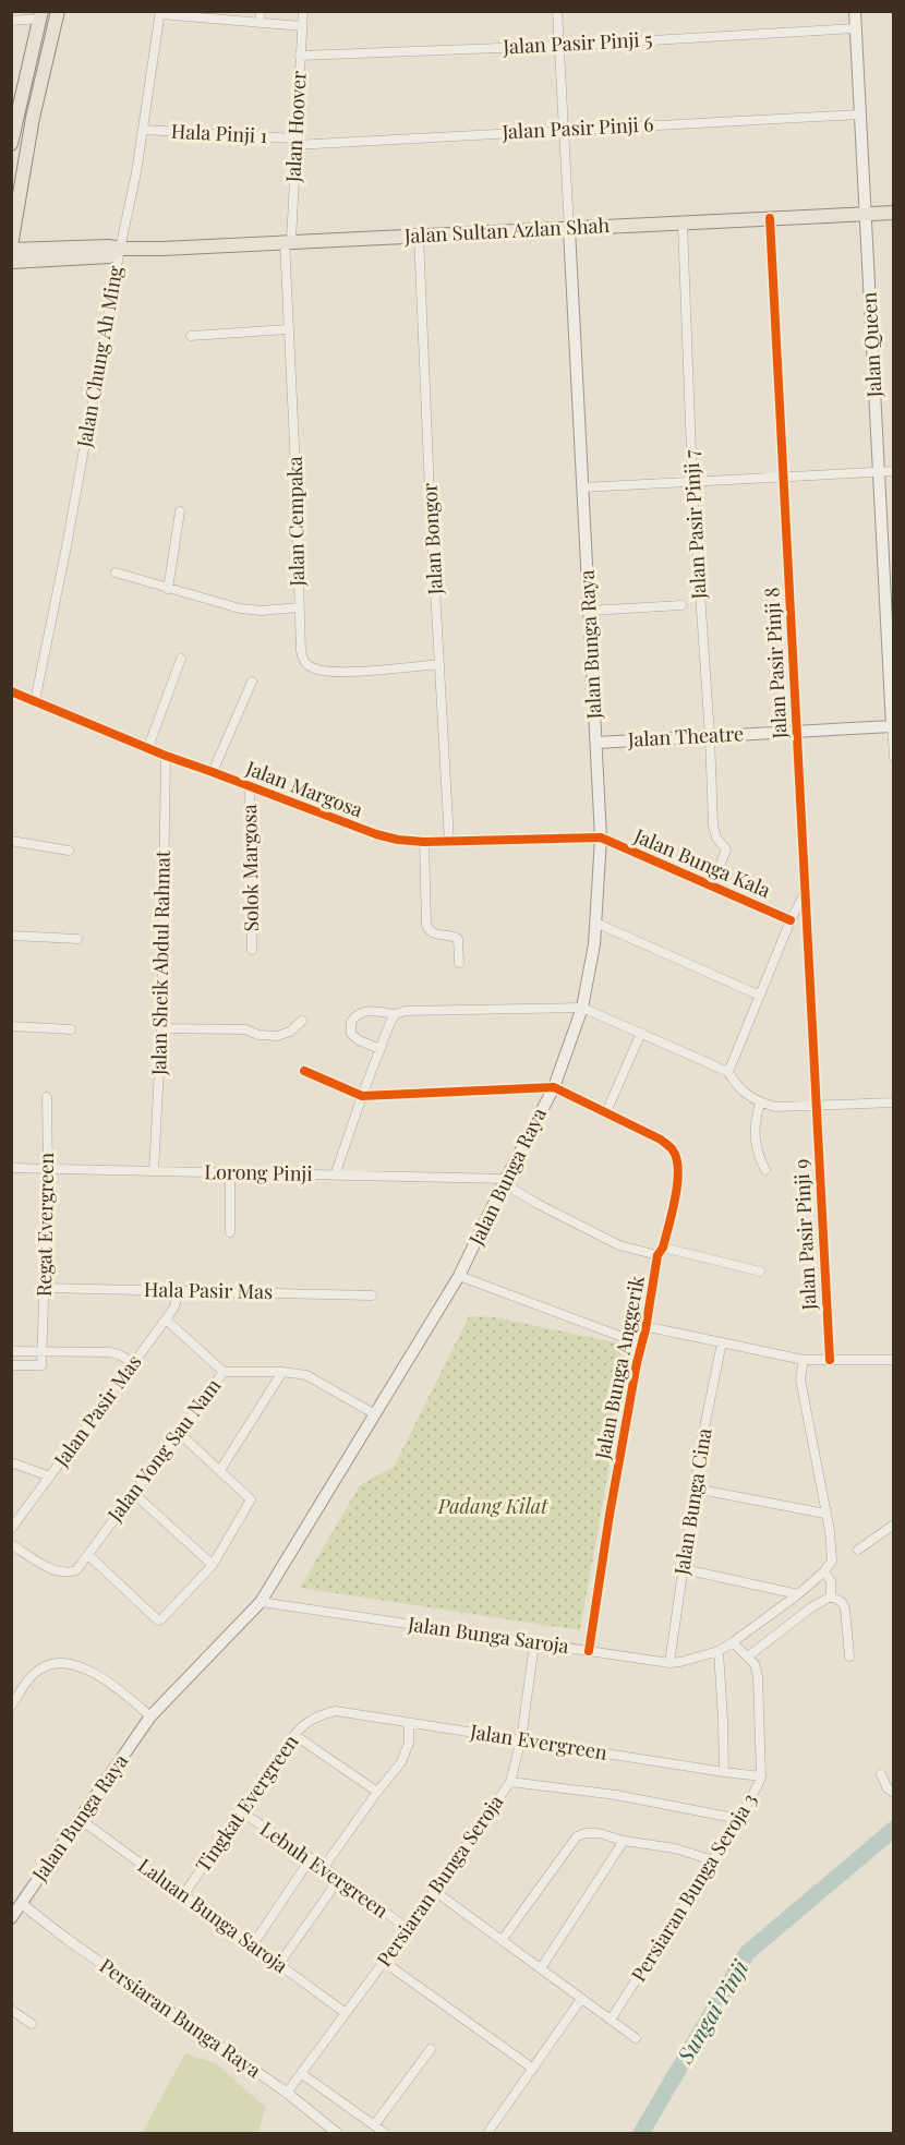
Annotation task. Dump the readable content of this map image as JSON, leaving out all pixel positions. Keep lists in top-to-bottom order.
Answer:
{
  "streets": {
    "main road": [
      "Jalan Sultan Azlan Shah",
      "Jalan Queen",
      "Jalan Bunga Raya",
      "Jalan Theatre"
    ],
    "street": [
      "Jalan Pasir Pinji 5",
      "Jalan Hoover",
      "Jalan Pasir Pinji 6",
      "Hala Pinji 1",
      "Jalan Chung Ah Ming",
      "Jalan Cempaka",
      "Jalan Pasir Pinji 7",
      "Jalan Bongor",
      "Jalan Pasir Pinji 8",
      "Jalan Margosa",
      "Jalan Bunga Kala",
      "Solok Margosa",
      "Jalan Sheik Abdul Rahmat",
      "Lorong Pinji",
      "Regat Evergreen",
      "Jalan Pasir Pinji 9",
      "Hala Pasir Mas",
      "Jalan Bunga Anggerik",
      "Jalan Pasir Mas",
      "Jalan Yong Sau Nam",
      "Jalan Bunga Cina",
      "Jalan Bunga Saroja",
      "Jalan Evergreen",
      "Tingkat Evergreen",
      "Lebuh Evergreen",
      "Persiaran Bunga Seroja",
      "Persiaran Bunga Seroja 3",
      "Laluan Bunga Saroja",
      "Persiaran Bunga Raya"
    ]
  },
  "crossings": [
    ["Jalan Pasir Pinji 5", "Jalan Hoover"],
    ["Jalan Pasir Pinji 5", "Jalan Queen"],
    ["Jalan Hoover", "Jalan Pasir Pinji 6"],
    ["Jalan Hoover", "Hala Pinji 1"],
    ["Jalan Hoover", "Jalan Sultan Azlan Shah"],
    ["Jalan Hoover", "Jalan Cempaka"],
    ["Jalan Pasir Pinji 6", "Hala Pinji 1"],
    ["Jalan Pasir Pinji 6", "Jalan Queen"],
    ["Hala Pinji 1", "Jalan Chung Ah Ming"],
    ["Jalan Sultan Azlan Shah", "Jalan Queen"],
    ["Jalan Sultan Azlan Shah", "Jalan Chung Ah Ming"],
    ["Jalan Sultan Azlan Shah", "Jalan Cempaka"],
    ["Jalan Sultan Azlan Shah", "Jalan Pasir Pinji 7"],
    ["Jalan Sultan Azlan Shah", "Jalan Bongor"],
    ["Jalan Sultan Azlan Shah", "Jalan Bunga Raya"],
    ["Jalan Sultan Azlan Shah", "Jalan Pasir Pinji 8"],
    ["Jalan Queen", "Jalan Theatre"],
    ["Jalan Chung Ah Ming", "Jalan Margosa"],
    ["Jalan Cempaka", "Jalan Bongor"],
    ["Jalan Pasir Pinji 7", "Jalan Theatre"],
    ["Jalan Pasir Pinji 7", "Jalan Bunga Kala"],
    ["Jalan Bongor", "Jalan Margosa"],
    ["Jalan Bunga Raya", "Jalan Theatre"],
    ["Jalan Bunga Raya", "Jalan Margosa"],
    ["Jalan Bunga Raya", "Jalan Bunga Kala"],
    ["Jalan Bunga Raya", "Lorong Pinji"],
    ["Jalan Bunga Raya", "Jalan Bunga Anggerik"],
    ["Jalan Bunga Raya", "Jalan Yong Sau Nam"],
    ["Jalan Bunga Raya", "Jalan Bunga Saroja"],
    ["Jalan Bunga Raya", "Laluan Bunga Saroja"],
    ["Jalan Bunga Raya", "Persiaran Bunga Raya"],
    ["Jalan Pasir Pinji 8", "Jalan Theatre"],
    ["Jalan Pasir Pinji 8", "Jalan Pasir Pinji 9"],
    ["Jalan Margosa", "Jalan Bunga Kala"],
    ["Jalan Margosa", "Solok Margosa"],
    ["Jalan Margosa", "Jalan Sheik Abdul Rahmat"],
    ["Jalan Sheik Abdul Rahmat", "Lorong Pinji"],
    ["Lorong Pinji", "Regat Evergreen"],
    ["Regat Evergreen", "Hala Pasir Mas"],
    ["Hala Pasir Mas", "Jalan Pasir Mas"],
    ["Jalan Bunga Anggerik", "Jalan Bunga Saroja"],
    ["Jalan Bunga Cina", "Jalan Bunga Saroja"],
    ["Jalan Bunga Saroja", "Persiaran Bunga Seroja"],
    ["Jalan Bunga Saroja", "Persiaran Bunga Seroja 3"],
    ["Jalan Evergreen", "Tingkat Evergreen"],
    ["Jalan Evergreen", "Persiaran Bunga Seroja"],
    ["Jalan Evergreen", "Persiaran Bunga Seroja 3"],
    ["Tingkat Evergreen", "Lebuh Evergreen"],
    ["Tingkat Evergreen", "Laluan Bunga Saroja"],
    ["Lebuh Evergreen", "Persiaran Bunga Seroja"],
    ["Persiaran Bunga Seroja", "Laluan Bunga Saroja"],
    ["Persiaran Bunga Seroja", "Persiaran Bunga Raya"]
  ],
  "water": ["Sungai Pinji"],
  "parks": ["Padang Kilat"]
}
